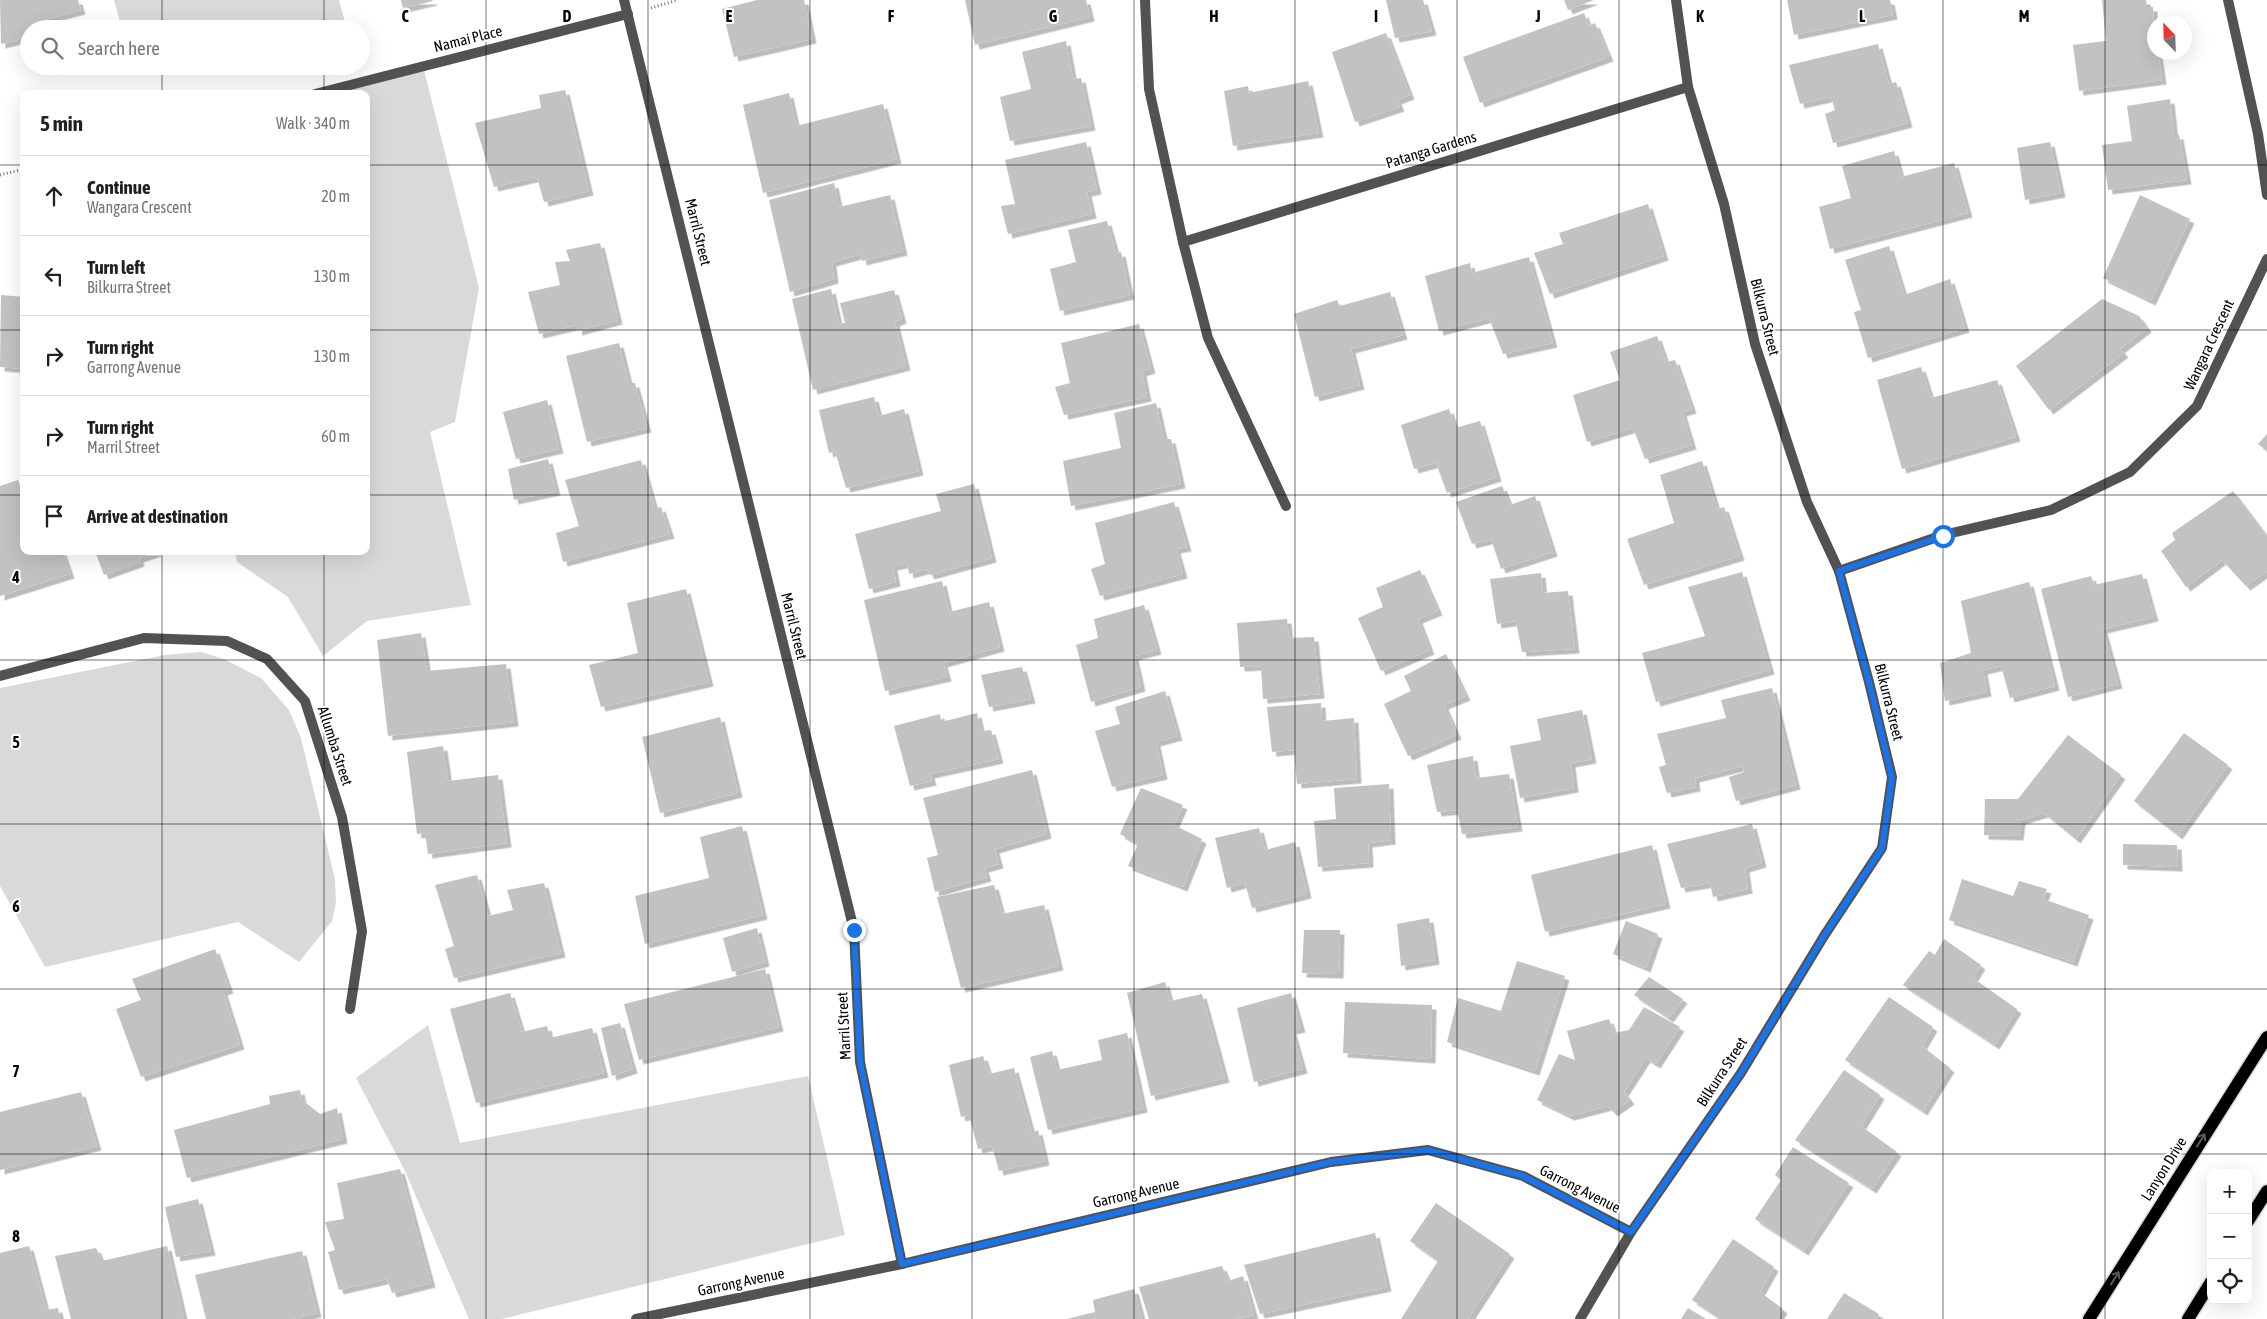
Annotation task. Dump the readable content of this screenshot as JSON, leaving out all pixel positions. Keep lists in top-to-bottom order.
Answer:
{
  "streets": {
    "main road": ["Lanyon Drive"],
    "street": [
      "Namai Place",
      "Patanga Gardens",
      "Marril Street",
      "Bilkurra Street",
      "Wangara Crescent",
      "Allumba Street",
      "Garrong Avenue"
    ]
  },
  "crossings": [
    ["Namai Place", "Marril Street"],
    ["Patanga Gardens", "Bilkurra Street"],
    ["Marril Street", "Garrong Avenue"],
    ["Bilkurra Street", "Wangara Crescent"],
    ["Bilkurra Street", "Garrong Avenue"]
  ],
  "one_way": ["Lanyon Drive"],
  "north": "top left",
  "page": {
    "search": "Search here",
    "heading": ["5 min", "Walk · 340 m"],
    "list": [
      ["Continue", "Wangara Crescent", "20 m"],
      ["Turn left", "Bilkurra Street", "130 m"],
      ["Turn right", "Garrong Avenue", "130 m"],
      ["Turn right", "Marril Street", "60 m"],
      "Arrive at destination"
    ],
    "map_buttons": ["+", "−"]
  },
  "grid": {
    "columns": [
      "C",
      "D",
      "E",
      "F",
      "G",
      "H",
      "I",
      "J",
      "K",
      "L",
      "M"
    ],
    "rows": [
      "4",
      "5",
      "6",
      "7",
      "8"
    ]
  }
}
